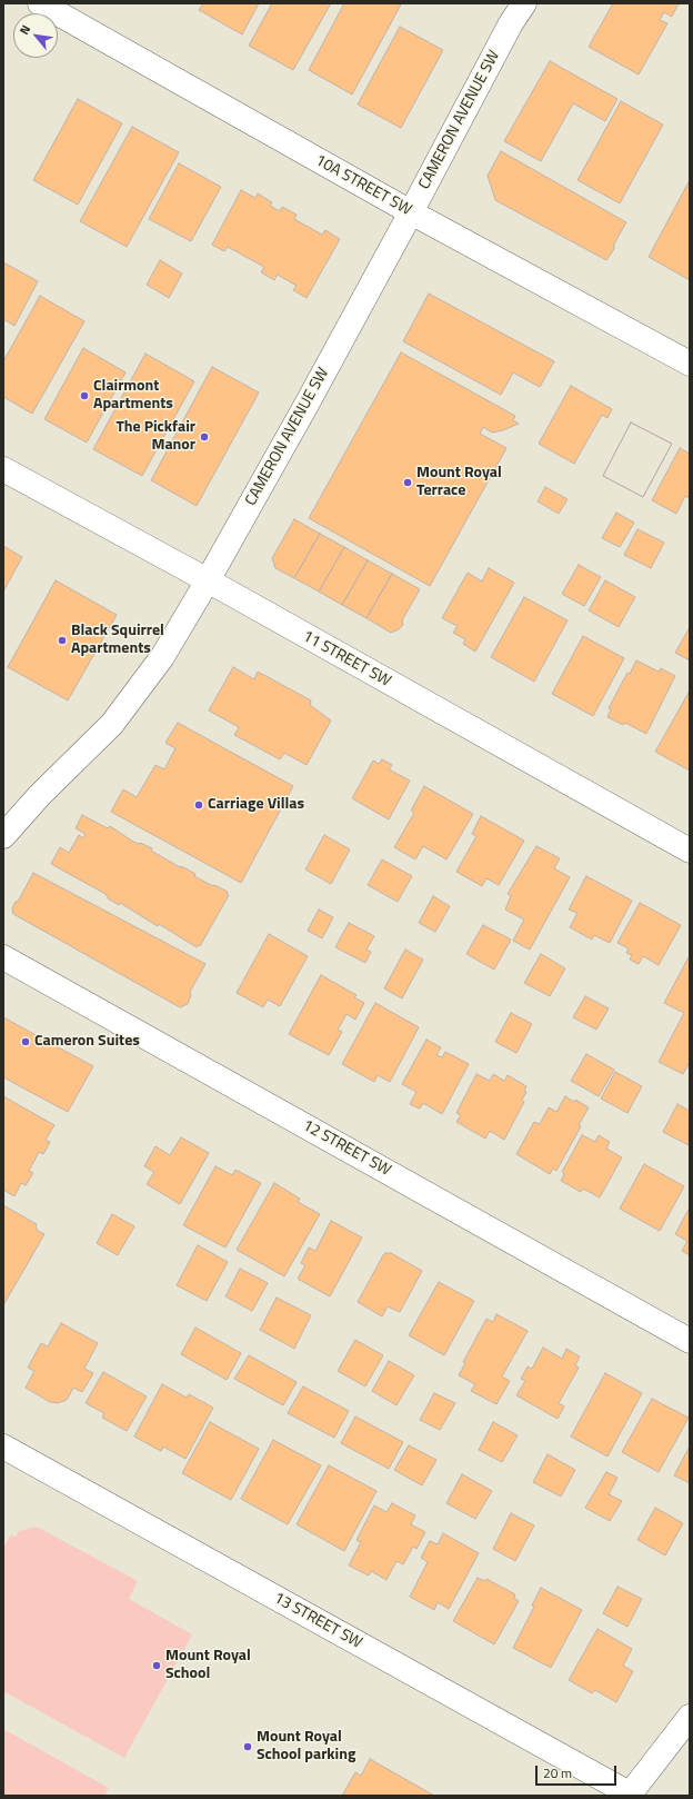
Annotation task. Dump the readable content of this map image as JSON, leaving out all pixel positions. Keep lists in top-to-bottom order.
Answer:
{
  "streets": {
    "street": [
      "CAMERON AVENUE SW",
      "10A STREET SW",
      "11 STREET SW",
      "12 STREET SW",
      "13 STREET SW"
    ]
  },
  "crossings": [
    ["CAMERON AVENUE SW", "10A STREET SW"],
    ["CAMERON AVENUE SW", "11 STREET SW"]
  ],
  "places": [
    "Clairmont Apartments",
    "The Pickfair Manor",
    "Mount Royal Terrace",
    "Black Squirrel Apartments",
    "Carriage Villas",
    "Cameron Suites",
    "Mount Royal School",
    "Mount Royal School parking"
  ],
  "scale_bar": "20 m",
  "north": "top left"
}
